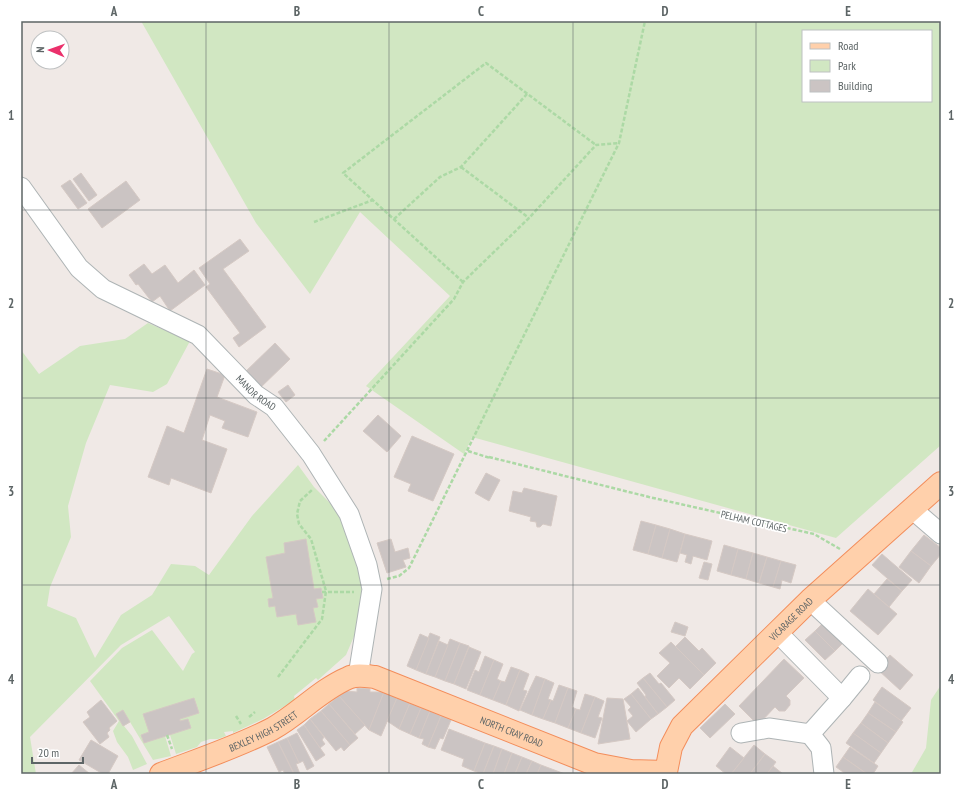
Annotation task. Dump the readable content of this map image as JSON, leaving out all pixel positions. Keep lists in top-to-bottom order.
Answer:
{
  "streets": {
    "main road": ["VICARAGE ROAD", "BEXLEY HIGH STREET", "NORTH CRAY ROAD"],
    "street": ["MANOR ROAD"],
    "path": ["PELHAM COTTAGES"]
  },
  "crossings": [
    ["MANOR ROAD", "BEXLEY HIGH STREET"],
    ["MANOR ROAD", "NORTH CRAY ROAD"],
    ["PELHAM COTTAGES", "VICARAGE ROAD"],
    ["VICARAGE ROAD", "NORTH CRAY ROAD"],
    ["BEXLEY HIGH STREET", "NORTH CRAY ROAD"]
  ],
  "legend": ["Road", "Park", "Building"],
  "scale_bar": "20 m",
  "north": "left",
  "grid": {
    "columns": [
      "A",
      "B",
      "C",
      "D",
      "E"
    ],
    "rows": [
      "1",
      "2",
      "3",
      "4"
    ]
  }
}
